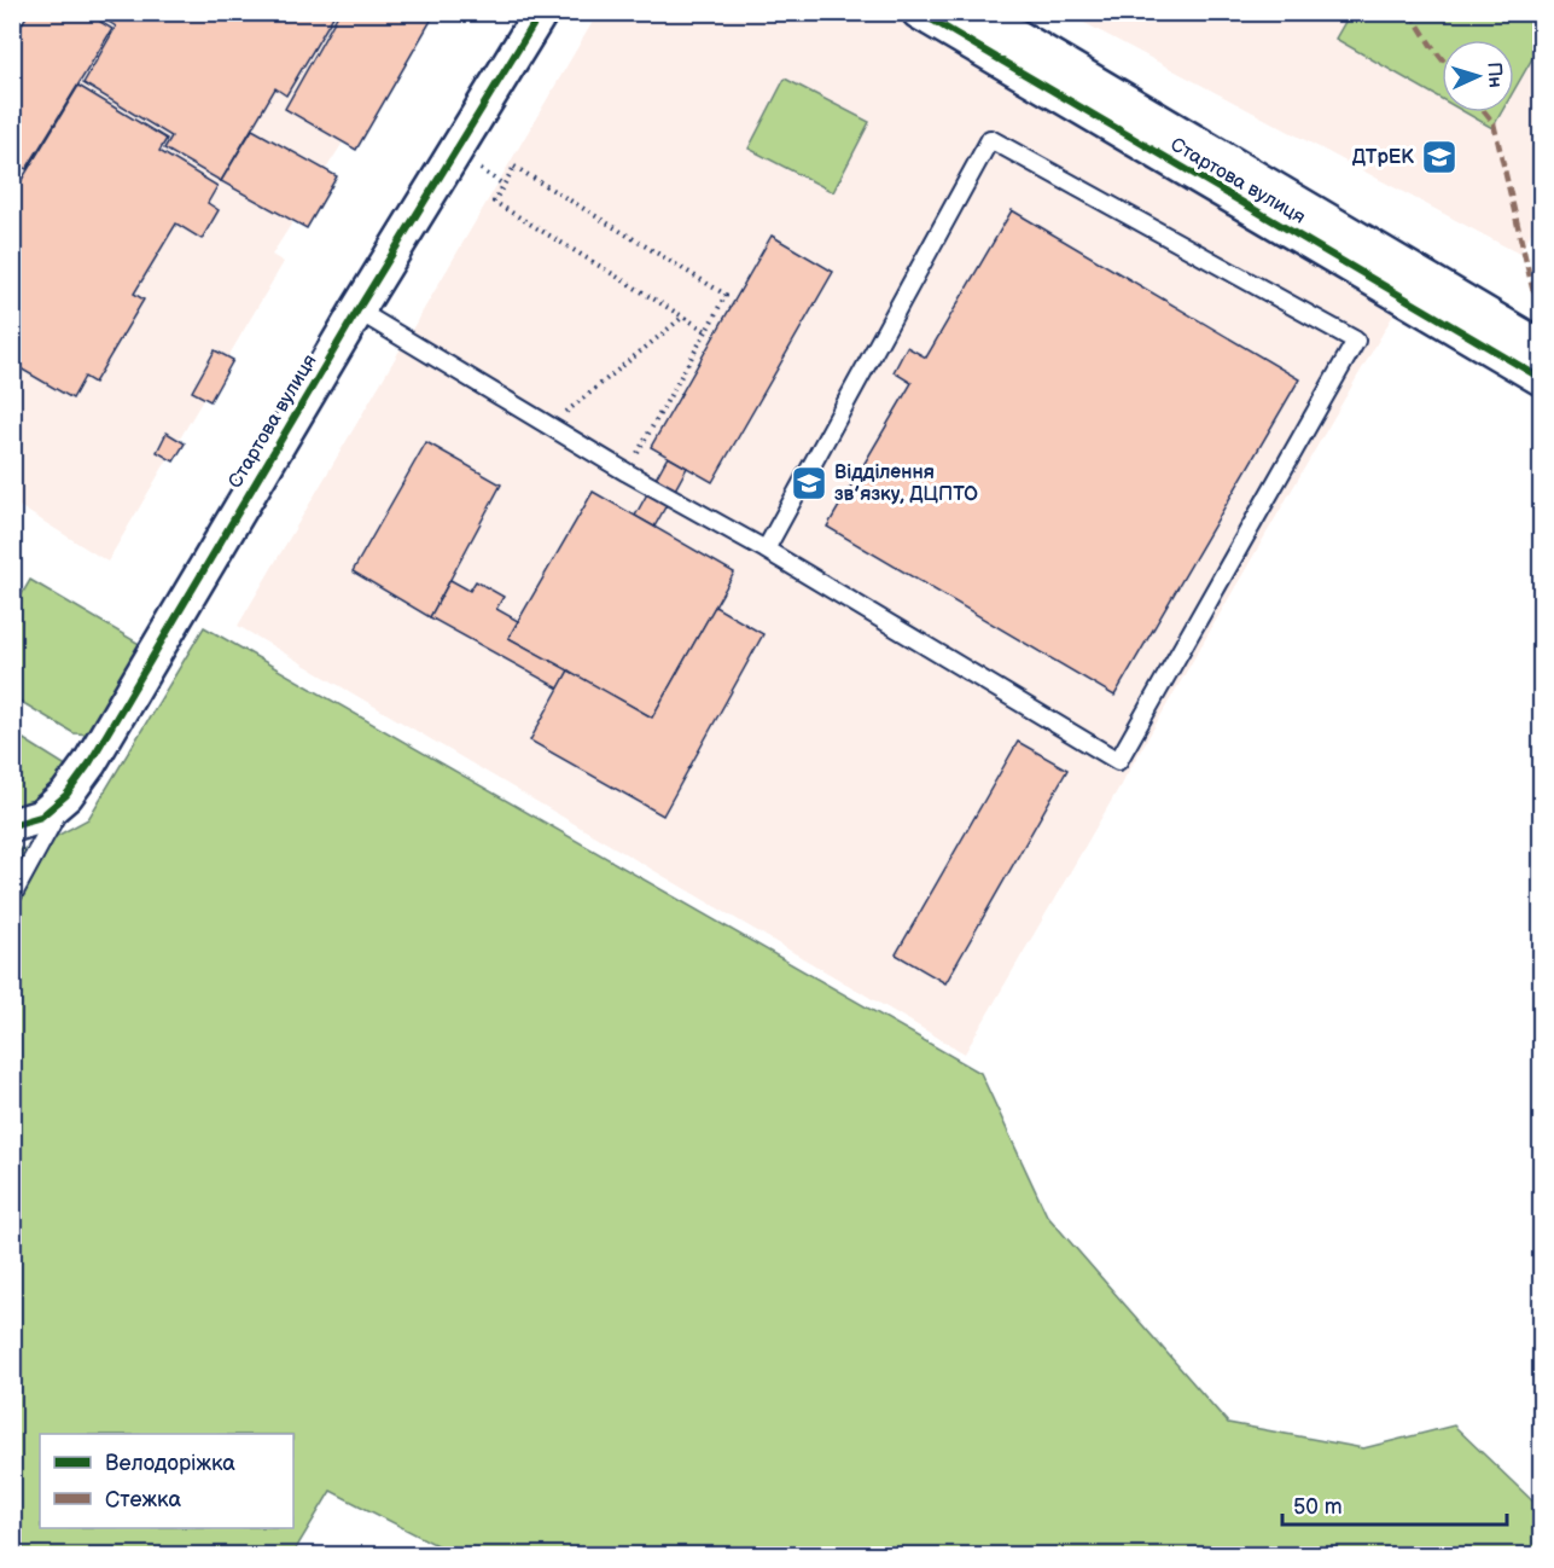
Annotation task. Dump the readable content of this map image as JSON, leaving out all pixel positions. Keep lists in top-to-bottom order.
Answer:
{
  "streets": {
    "street": ["Стартова вулиця"]
  },
  "places": {
    "school or university": ["ДТрЕК", "Відділення зв’язку, ДЦПТО"]
  },
  "legend": ["Велодоріжка", "Стежка"],
  "scale_bar": "50 m",
  "north": "right"
}
